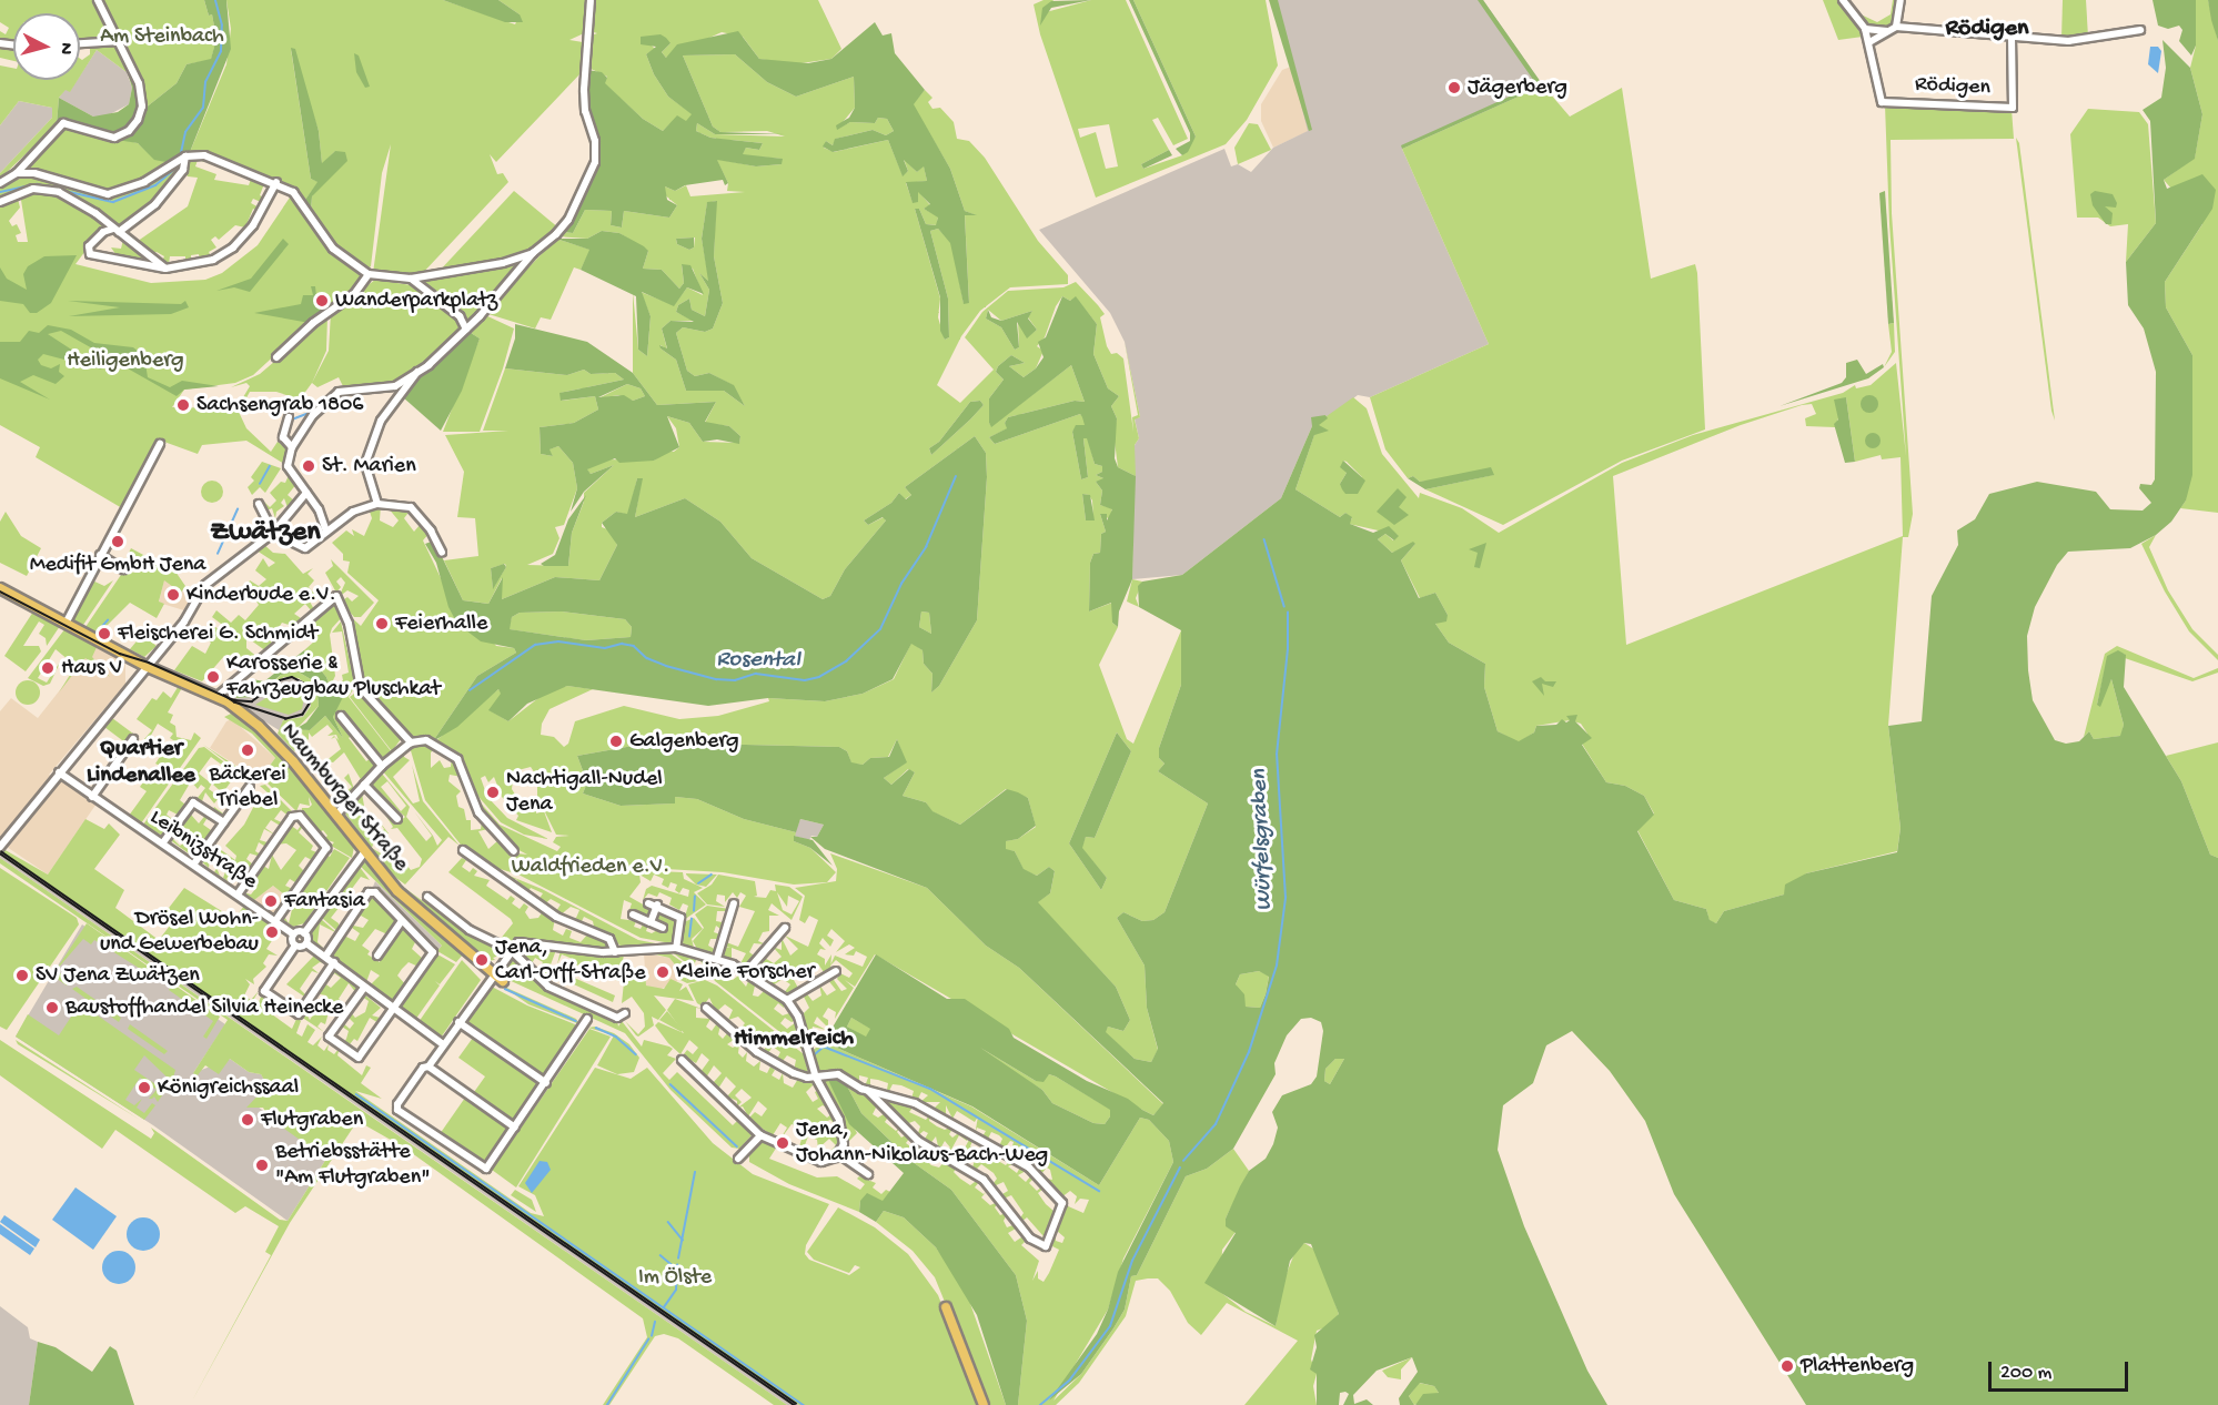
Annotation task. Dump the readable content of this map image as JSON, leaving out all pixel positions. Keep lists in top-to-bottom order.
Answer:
{
  "streets": {
    "main road": ["Naumburger Straße"],
    "street": ["Rödigen", "Leibnizstraße"]
  },
  "districts": [
    "Rödigen",
    "Zwätzen",
    "Quartier Lindenallee",
    "Himmelreich"
  ],
  "water": ["Rosental", "Würfelsgraben"],
  "parks": [
    "Am Steinbach",
    "Heiligenberg",
    "Waldfrieden e.V.",
    "Im Ölste"
  ],
  "places": [
    "Jägerberg",
    "Wanderparkplatz",
    "Sachsengrab 1806",
    "St. Marien",
    "Medifit GmbH Jena",
    "Kinderbude e.V.",
    "Feierhalle",
    "Fleischerei G. Schmidt",
    "Haus V",
    "Karosserie & Fahrzeugbau Pluschkat",
    "Galgenberg",
    "Bäckerei Triebel",
    "Nachtigall-Nudel Jena",
    "Fantasia",
    "Drösel Wohn- und Gewerbebau",
    "Jena, Carl-Orff-Straße",
    "Kleine Forscher",
    "SV Jena Zwätzen",
    "Baustoffhandel Silvia Heinecke",
    "Königreichssaal",
    "Flutgraben",
    "Jena, Johann-Nikolaus-Bach-Weg",
    "Betriebsstätte \"Am Flutgraben\"",
    "Plattenberg"
  ],
  "scale_bar": "200 m",
  "north": "right"
}
